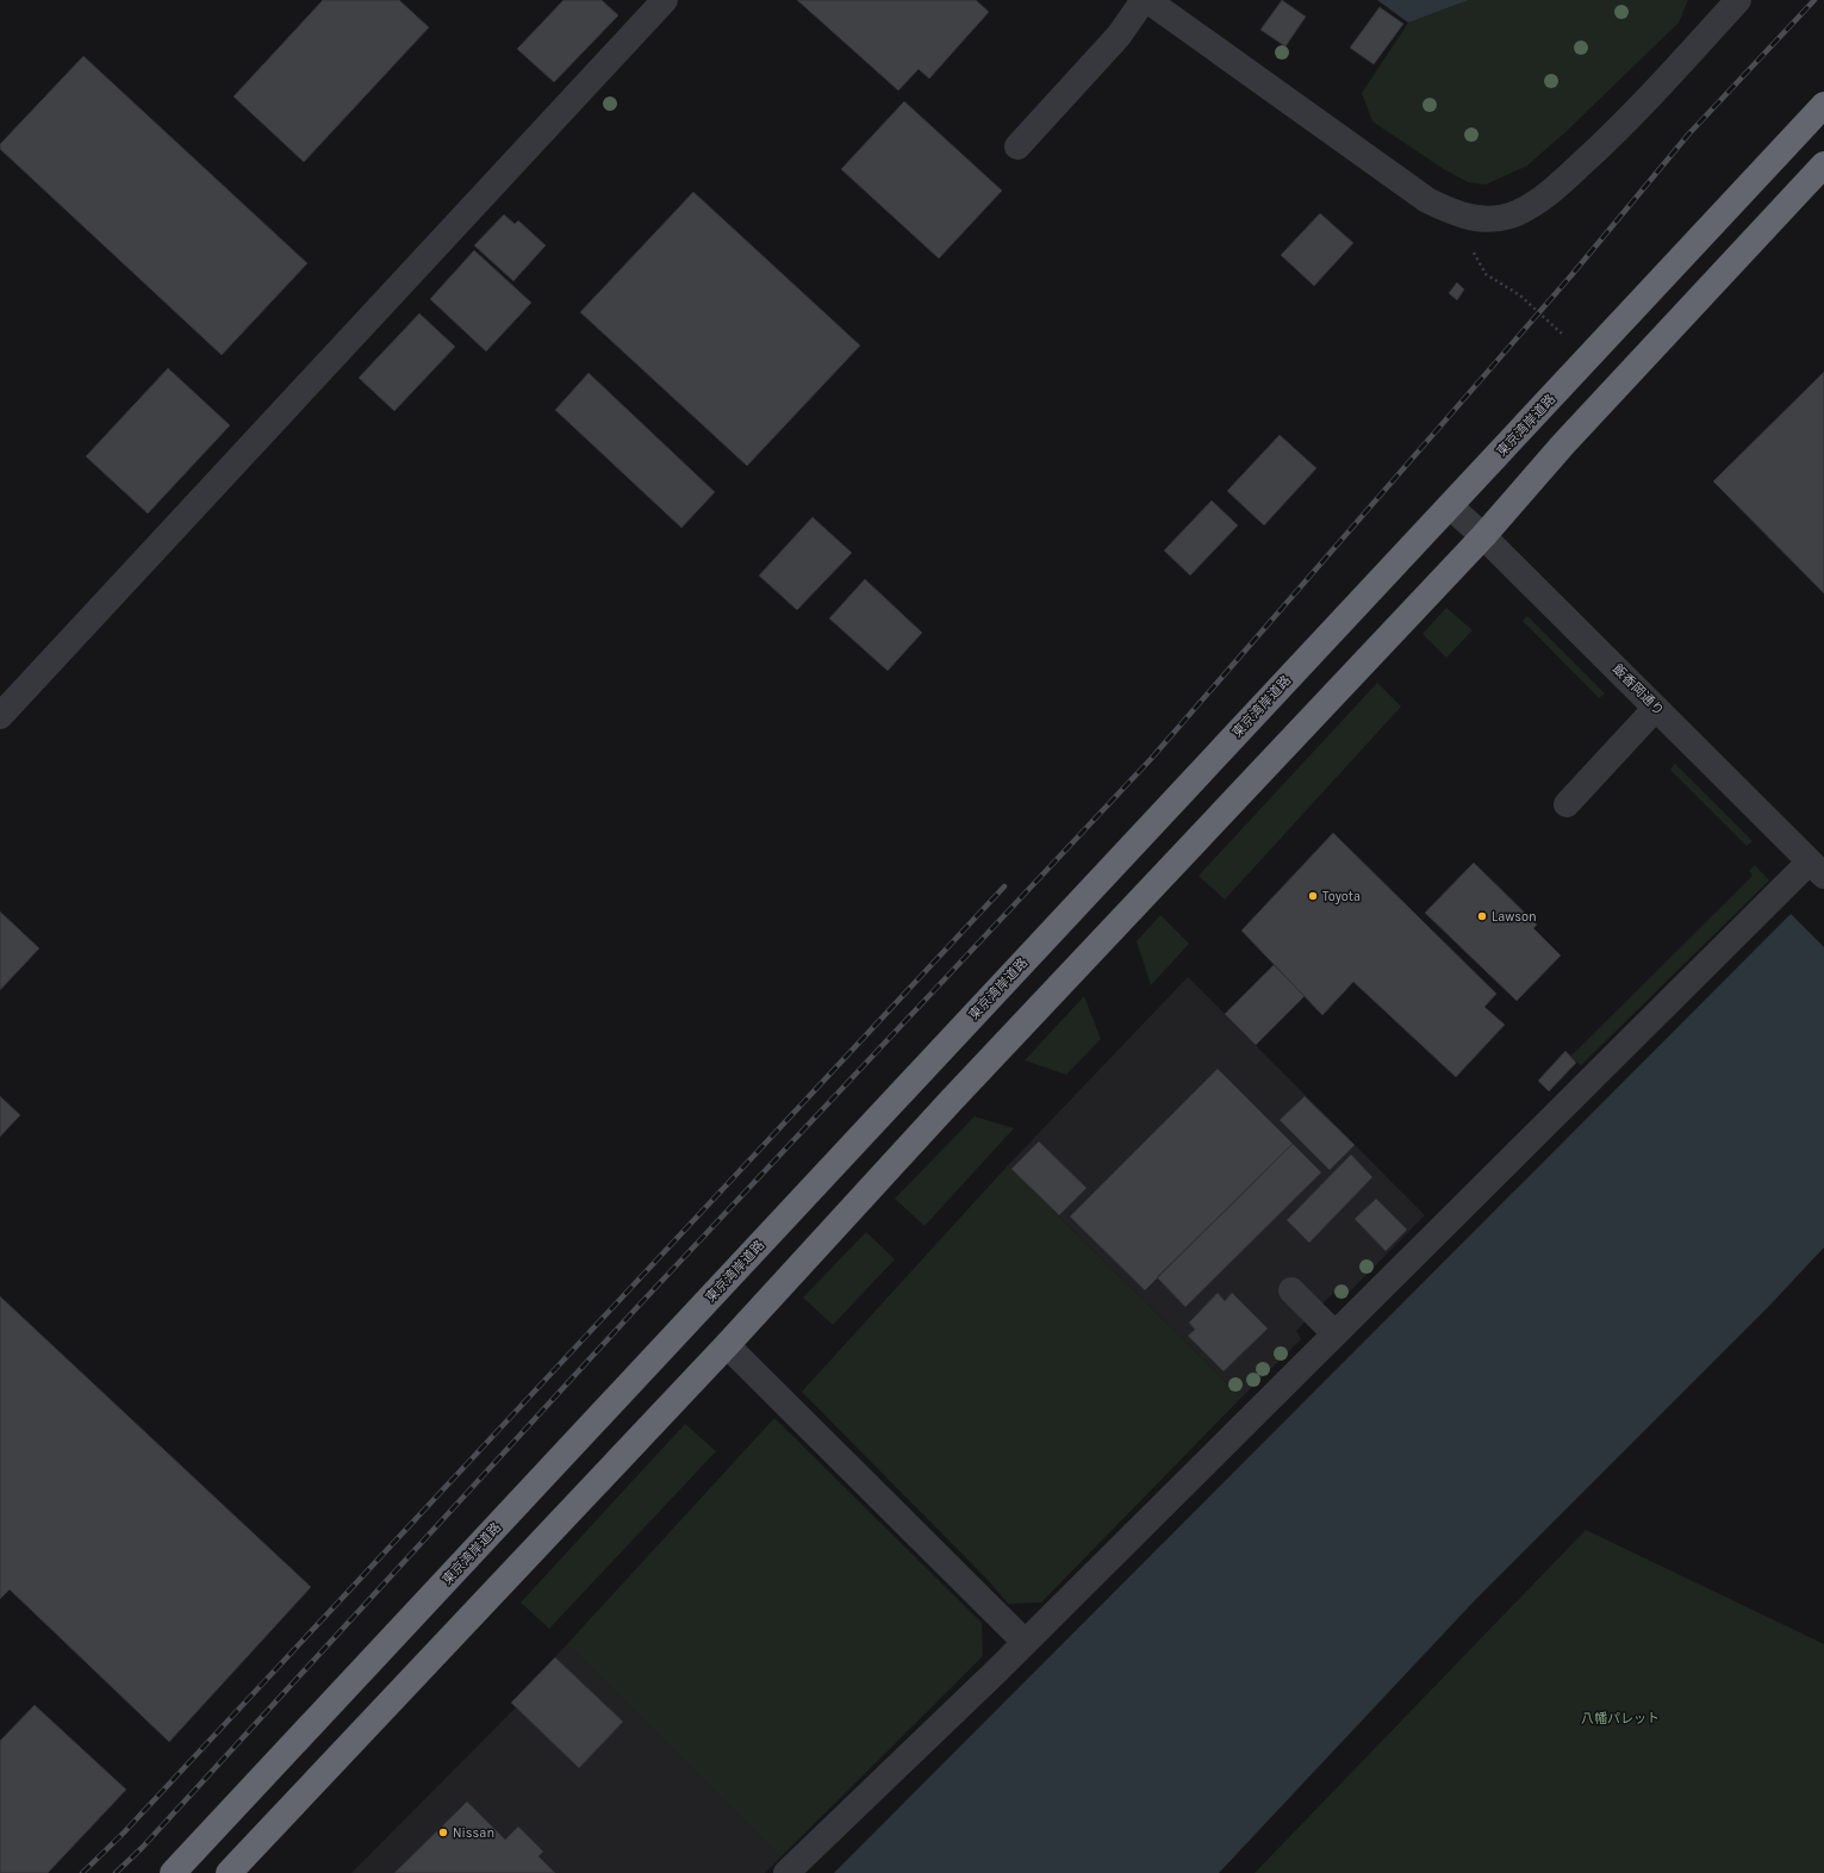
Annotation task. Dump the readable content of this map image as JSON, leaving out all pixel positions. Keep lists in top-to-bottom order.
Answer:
{
  "streets": {
    "highway": ["東京湾岸道路"],
    "street": ["飯香岡通り"]
  },
  "crossings": [
    ["東京湾岸道路", "飯香岡通り"]
  ],
  "parks": ["八幡パレット"],
  "places": ["Toyota", "Lawson", "Nissan"]
}
